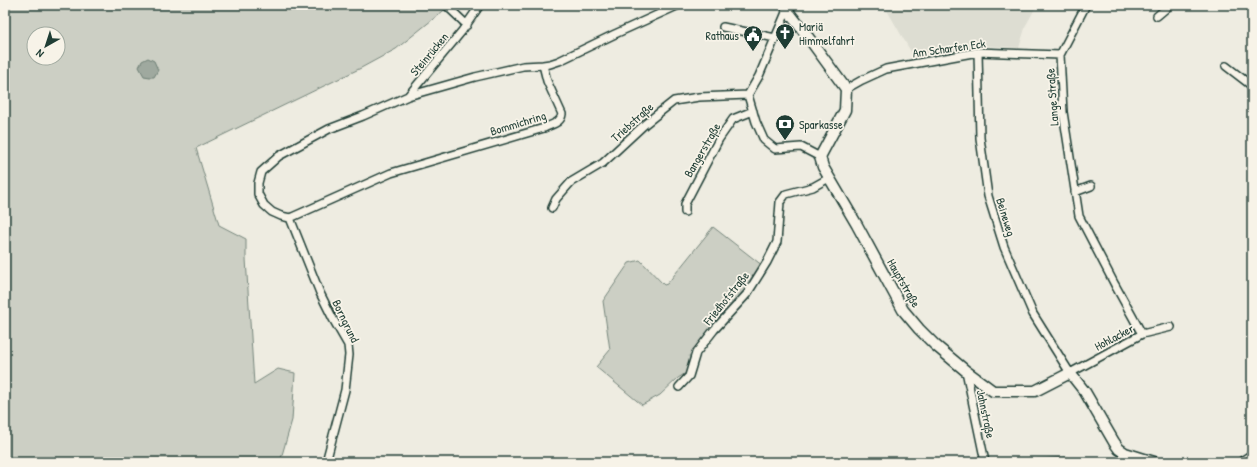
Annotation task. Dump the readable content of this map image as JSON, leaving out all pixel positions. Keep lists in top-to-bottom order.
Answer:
{
  "streets": {
    "street": [
      "Am Scharfen Eck",
      "Steinrücken",
      "Lange Straße",
      "Triebstraße",
      "Bommichring",
      "Bangerstraße",
      "Beineweg",
      "Hauptstraße",
      "Friedhofstraße",
      "Borngrund",
      "Hohlacker",
      "Jahnstraße"
    ]
  },
  "crossings": [
    ["Am Scharfen Eck", "Lange Straße"],
    ["Am Scharfen Eck", "Beineweg"],
    ["Lange Straße", "Hohlacker"],
    ["Bommichring", "Borngrund"],
    ["Beineweg", "Hauptstraße"],
    ["Beineweg", "Hohlacker"],
    ["Hauptstraße", "Friedhofstraße"],
    ["Hauptstraße", "Hohlacker"],
    ["Hauptstraße", "Jahnstraße"]
  ],
  "places": {
    "church": ["Mariä Himmelfahrt"],
    "public building": ["Rathaus"],
    "bank": ["Sparkasse"]
  },
  "north": "bottom left"
}
